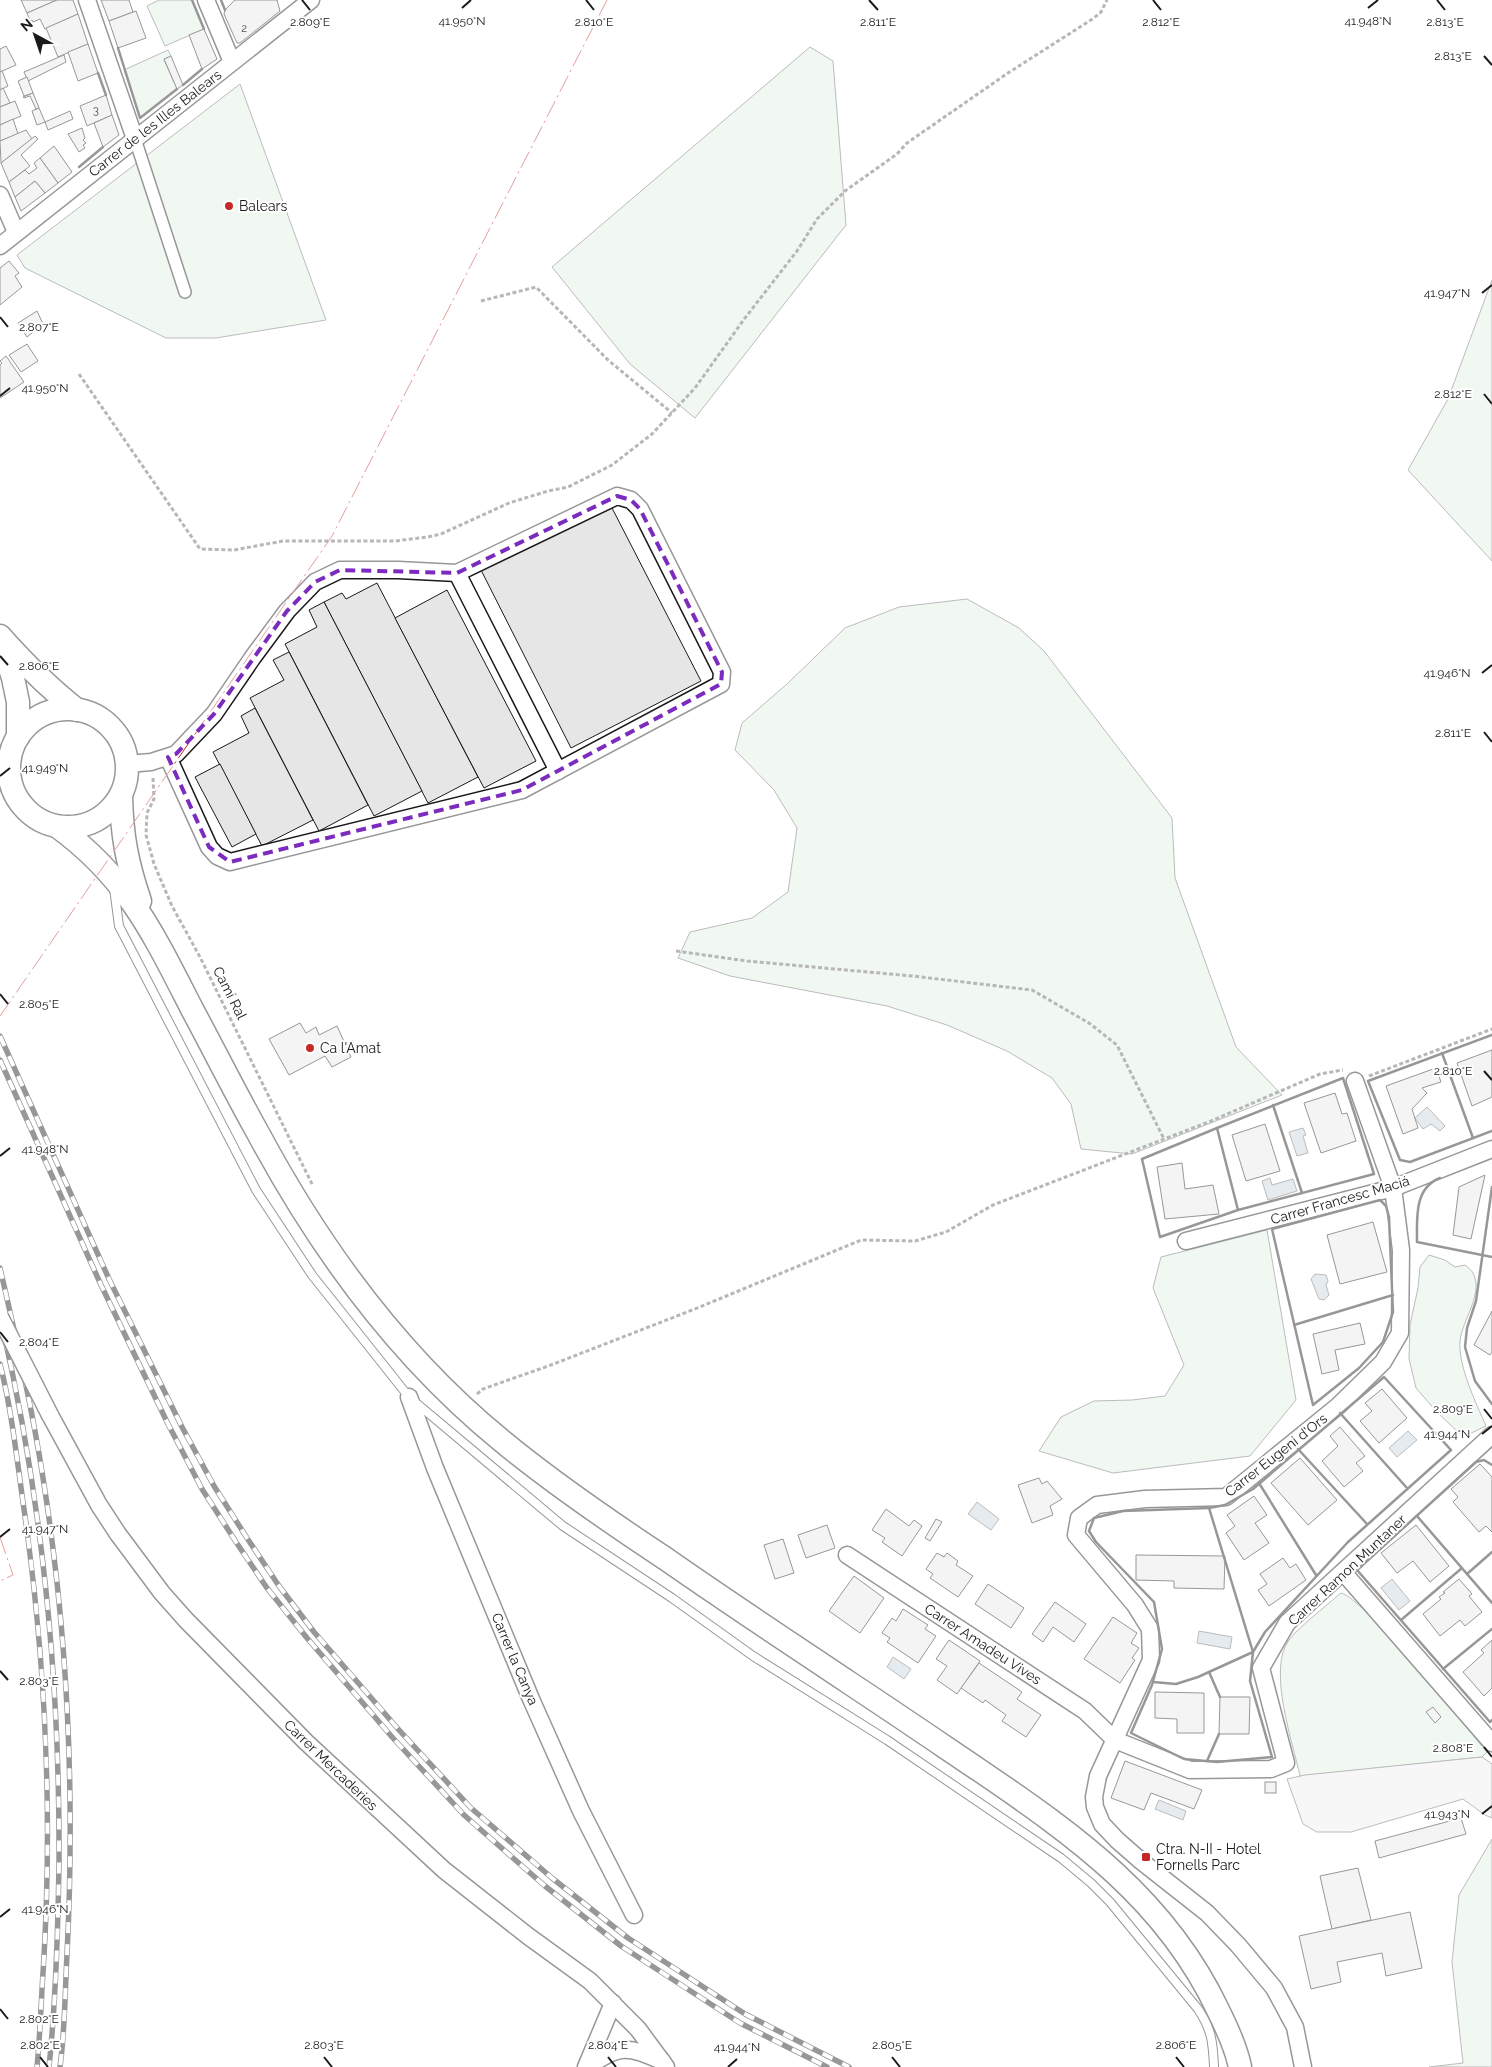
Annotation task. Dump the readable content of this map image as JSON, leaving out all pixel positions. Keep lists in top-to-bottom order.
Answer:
{
  "streets": {
    "street": [
      "Carrer de les Illes Balears",
      "Carrer Francesc Maciá",
      "Carrer Eugeni d'Ors",
      "Carrer Ramon Muntaner",
      "Carrer Amadeu Vives",
      "Carrer la Canya",
      "Carrer Mercaderies"
    ],
    "path": ["Camí Ral"]
  },
  "crossings": [
    ["Carrer Francesc Maciá", "Carrer Eugeni d'Ors"],
    ["Carrer Eugeni d'Ors", "Carrer Ramon Muntaner"],
    ["Carrer Eugeni d'Ors", "Carrer Amadeu Vives"],
    ["Carrer Ramon Muntaner", "Carrer Amadeu Vives"]
  ],
  "places": {
    "other": ["Balears", "Ca l'Amat"],
    "transit": ["Ctra. N-II - Hotel Fornells Parc"]
  },
  "house_numbers": ["2", "3"],
  "north": "top left",
  "coordinates": [
    "41.950°N",
    "41.948°N",
    "2.809°E",
    "2.810°E",
    "2.812°E",
    "2.813°E",
    "2.811°E",
    "41.947°N",
    "2.807°E",
    "2.806°E",
    "41.946°N",
    "41.949°N",
    "2.805°E",
    "2.804°E",
    "41.944°N",
    "2.803°E",
    "2.808°E",
    "41.943°N",
    "2.802°E"
  ]
}
